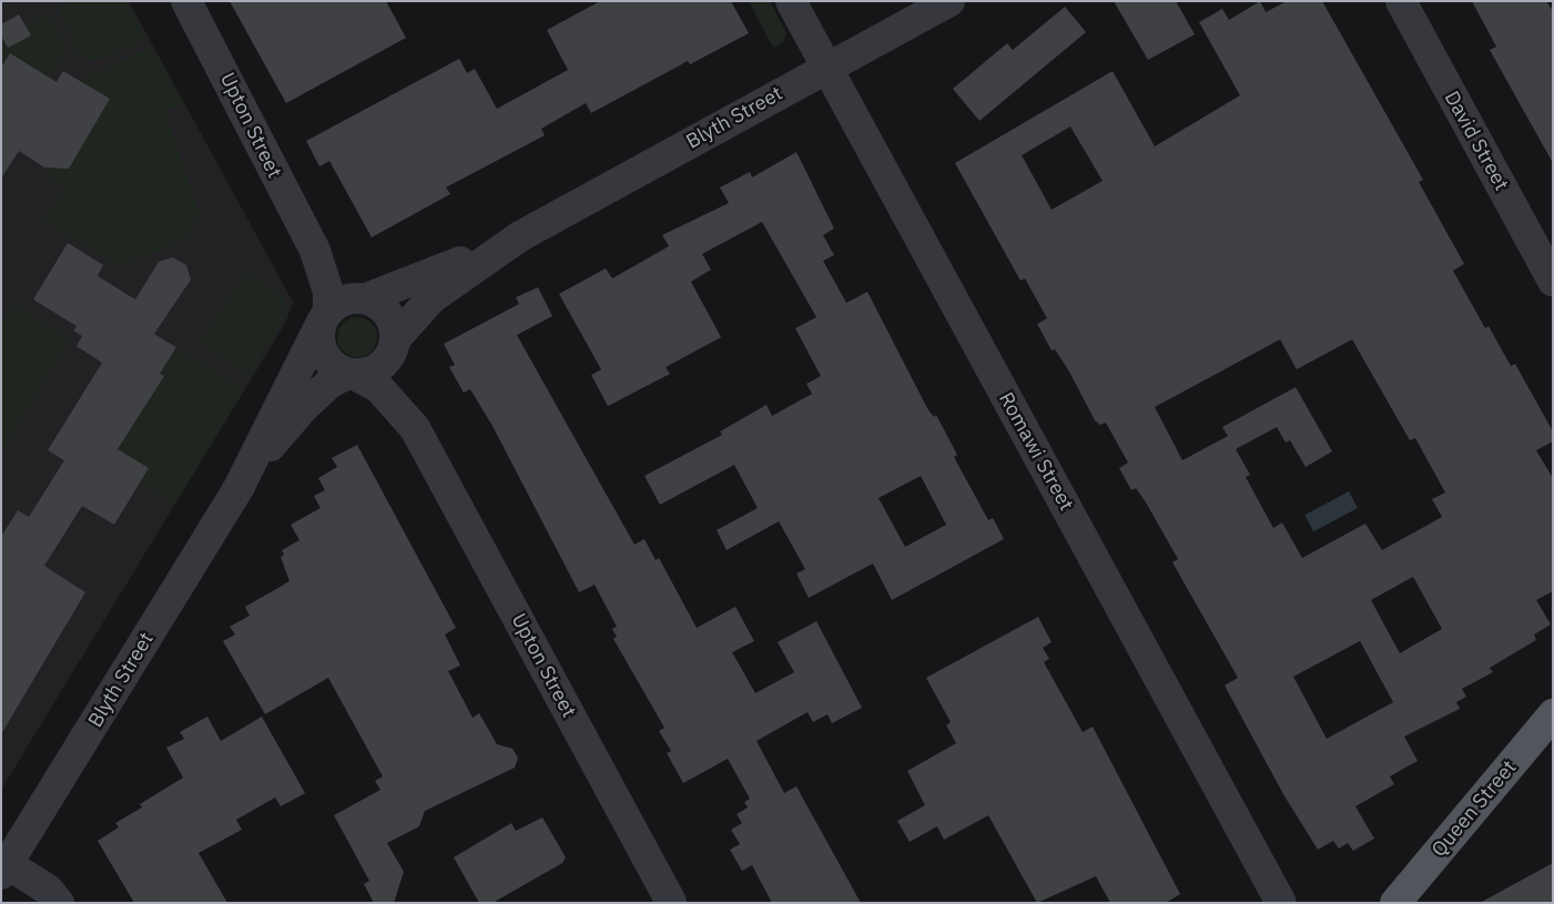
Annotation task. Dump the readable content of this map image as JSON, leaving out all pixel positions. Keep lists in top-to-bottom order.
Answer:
{
  "streets": {
    "main road": ["Queen Street"],
    "street": [
      "Blyth Street",
      "Upton Street",
      "David Street",
      "Romawi Street"
    ]
  },
  "crossings": [
    ["Blyth Street", "Upton Street"],
    ["Blyth Street", "Romawi Street"]
  ]
}
